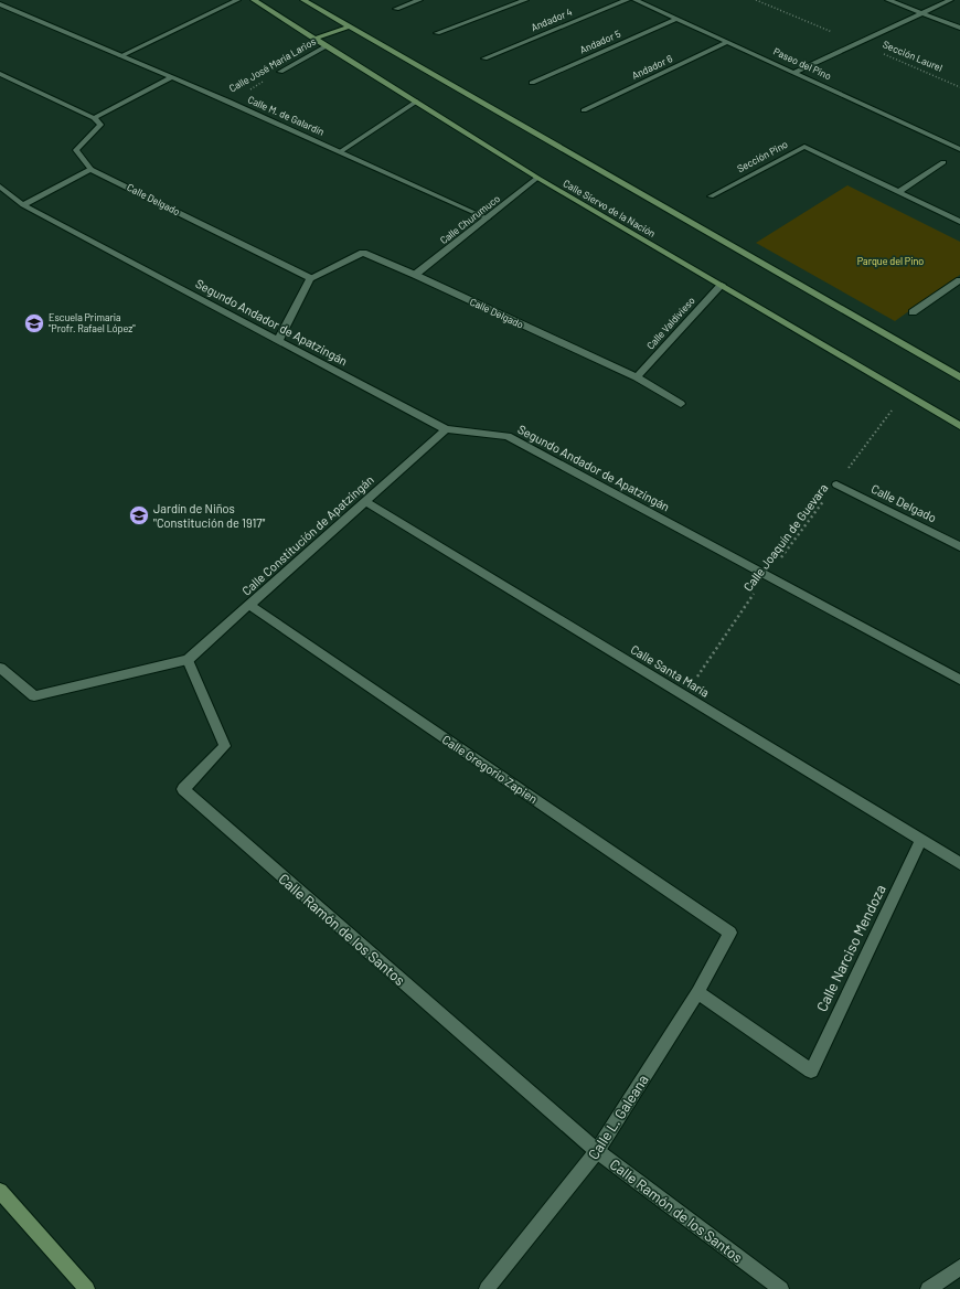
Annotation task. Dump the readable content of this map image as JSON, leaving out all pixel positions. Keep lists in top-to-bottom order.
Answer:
{
  "streets": {
    "main road": ["Calle Siervo de la Nación"],
    "street": [
      "Andador 4",
      "Andador 5",
      "Sección Laurel",
      "Paseo del Pino",
      "Calle José María Larios",
      "Andador 6",
      "Calle M. de Galardín",
      "Sección Pino",
      "Calle Delgado",
      "Calle Churumuco",
      "Segundo Andador de Apatzingán",
      "Calle Valdivieso",
      "Calle Constitución de Apatzingán",
      "Calle Santa María",
      "Calle Gregorio Zapien",
      "Calle Ramón de los Santos",
      "Calle Narciso Mendoza",
      "Calle L. Galeana"
    ],
    "path": ["Calle Joaquín de Guevara"]
  },
  "crossings": [
    ["Andador 5", "Paseo del Pino"],
    ["Sección Laurel", "Paseo del Pino"],
    ["Paseo del Pino", "Andador 6"],
    ["Calle José María Larios", "Calle M. de Galardín"],
    ["Calle José María Larios", "Calle Siervo de la Nación"],
    ["Calle M. de Galardín", "Calle Churumuco"],
    ["Calle Delgado", "Calle Churumuco"],
    ["Calle Delgado", "Calle Valdivieso"],
    ["Calle Delgado", "Calle Joaquín de Guevara"],
    ["Calle Siervo de la Nación", "Calle Churumuco"],
    ["Calle Siervo de la Nación", "Calle Valdivieso"],
    ["Calle Siervo de la Nación", "Calle Joaquín de Guevara"],
    ["Segundo Andador de Apatzingán", "Calle Constitución de Apatzingán"],
    ["Segundo Andador de Apatzingán", "Calle Joaquín de Guevara"],
    ["Calle Constitución de Apatzingán", "Calle Santa María"],
    ["Calle Constitución de Apatzingán", "Calle Gregorio Zapien"],
    ["Calle Constitución de Apatzingán", "Calle Ramón de los Santos"],
    ["Calle Joaquín de Guevara", "Calle Santa María"],
    ["Calle Santa María", "Calle Narciso Mendoza"],
    ["Calle Gregorio Zapien", "Calle L. Galeana"],
    ["Calle Ramón de los Santos", "Calle L. Galeana"],
    ["Calle Narciso Mendoza", "Calle L. Galeana"]
  ],
  "parks": ["Parque del Pino"],
  "places": {
    "school or university": ["Escuela Primaria \"Profr. Rafael López\"", "Jardín de Niños \"Constitución de 1917\""]
  }
}
